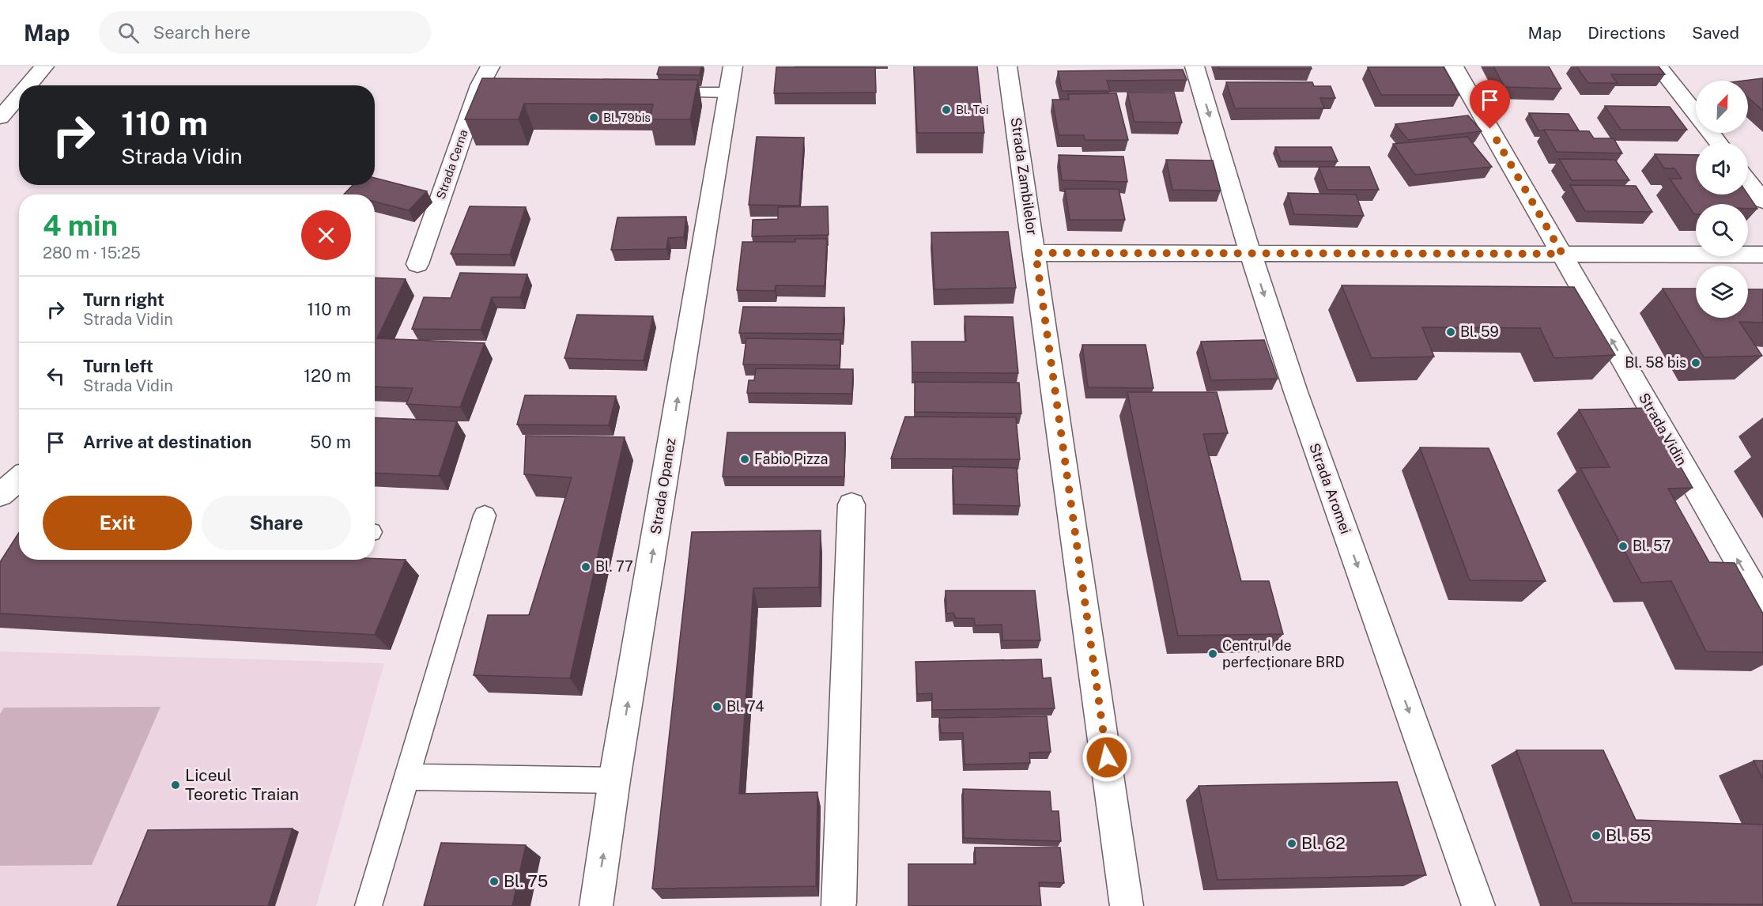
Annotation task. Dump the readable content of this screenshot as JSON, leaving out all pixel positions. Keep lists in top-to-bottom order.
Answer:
{
  "streets": {
    "street": [
      "Strada Cerna",
      "Strada Zambilelor",
      "Strada Vidin",
      "Strada Opanez",
      "Strada Aromei"
    ]
  },
  "one_way": ["Strada Vidin", "Strada Aromei"],
  "places": [
    "Bl. Tei",
    "Bl. 79bis",
    "Bl. 59",
    "Bl. 58 bis",
    "Fabio Pizza",
    "Bl. 57",
    "Bl. 77",
    "Centrul de perfecționare BRD",
    "Bl. 74",
    "Liceul Teoretic Traian",
    "Bl. 55",
    "Bl. 62",
    "Bl. 75"
  ],
  "north": "top right",
  "page": {
    "header": "Map",
    "search": "Search here",
    "nav": ["Map", "Directions", "Saved"],
    "turn": ["110 m", "Strada Vidin"],
    "heading": ["4 min", "280 m · 15:25"],
    "list": [
      {
        "name": "Turn right",
        "note": "Strada Vidin",
        "value": "110 m"
      },
      {
        "name": "Turn left",
        "note": "Strada Vidin",
        "value": "120 m"
      },
      {
        "name": "Arrive at destination",
        "value": "50 m"
      }
    ],
    "buttons": ["Exit", "Share"]
  }
}
